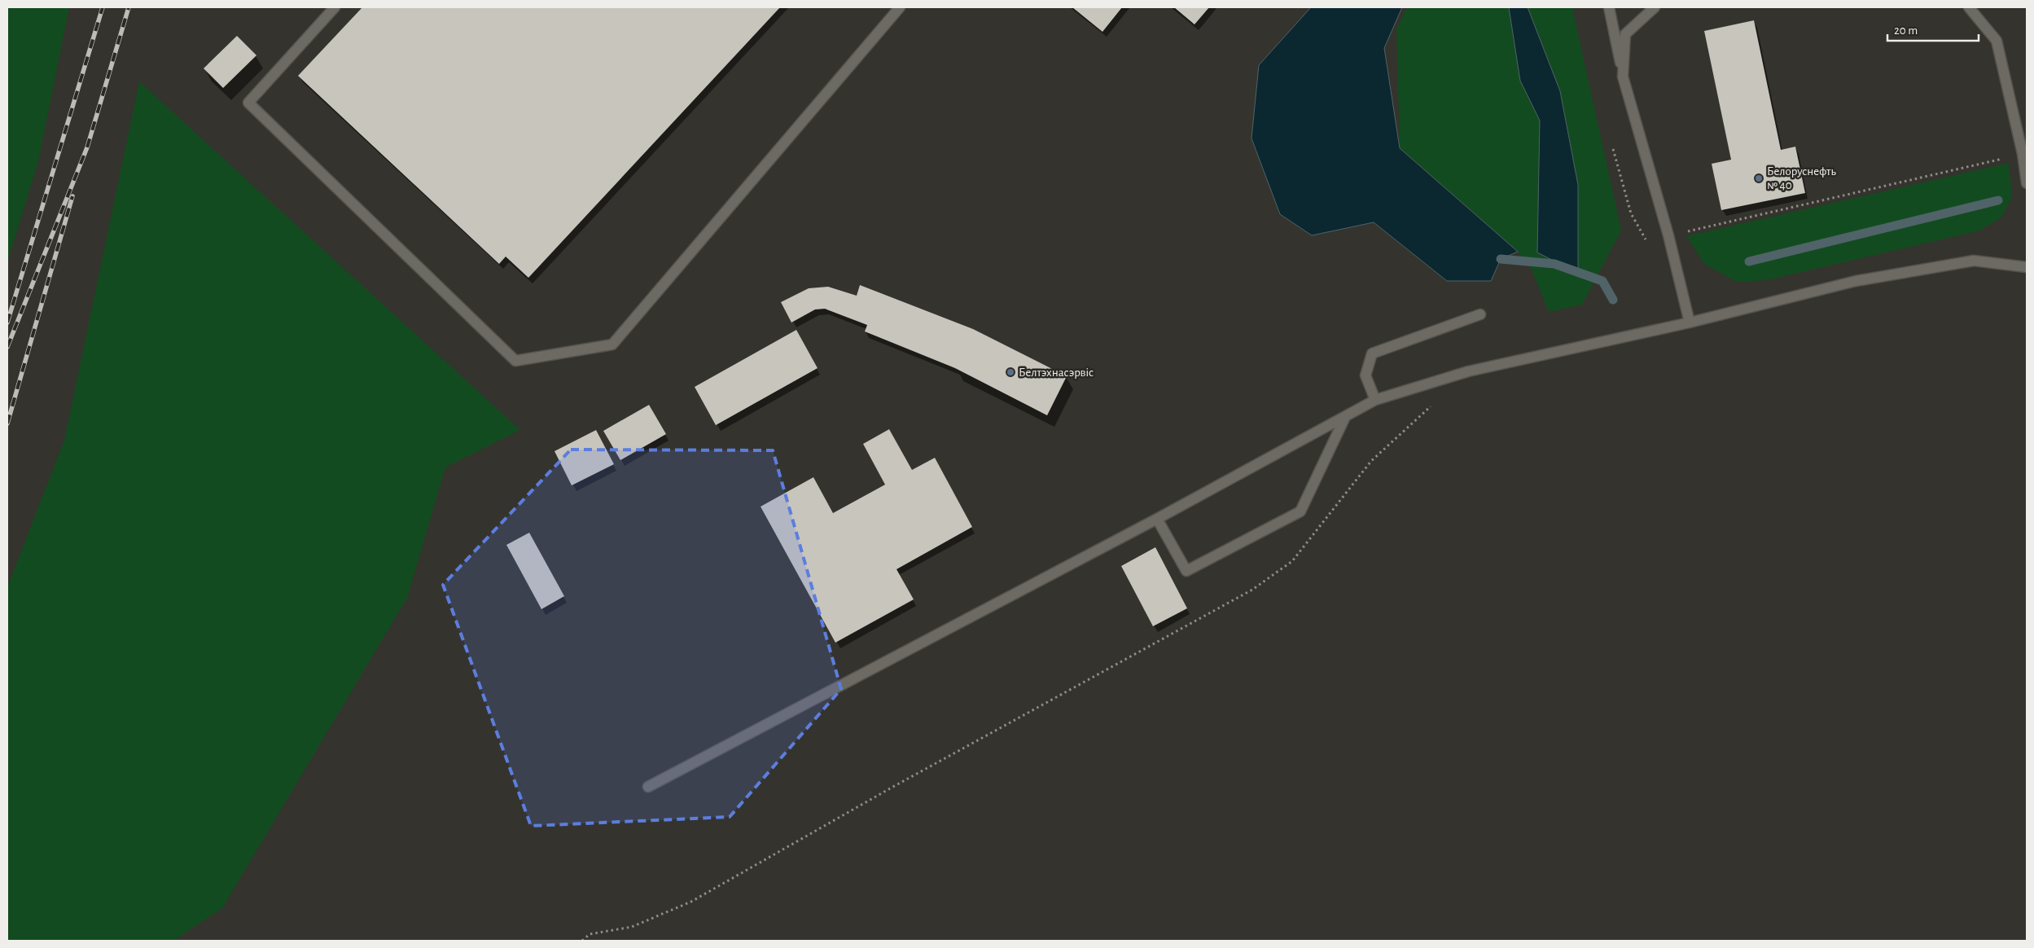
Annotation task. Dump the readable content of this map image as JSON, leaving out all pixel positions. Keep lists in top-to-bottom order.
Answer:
{
  "places": ["Белоруснефть № 40", "Белтэхнасэрвіс"],
  "scale_bar": "20 m"
}
